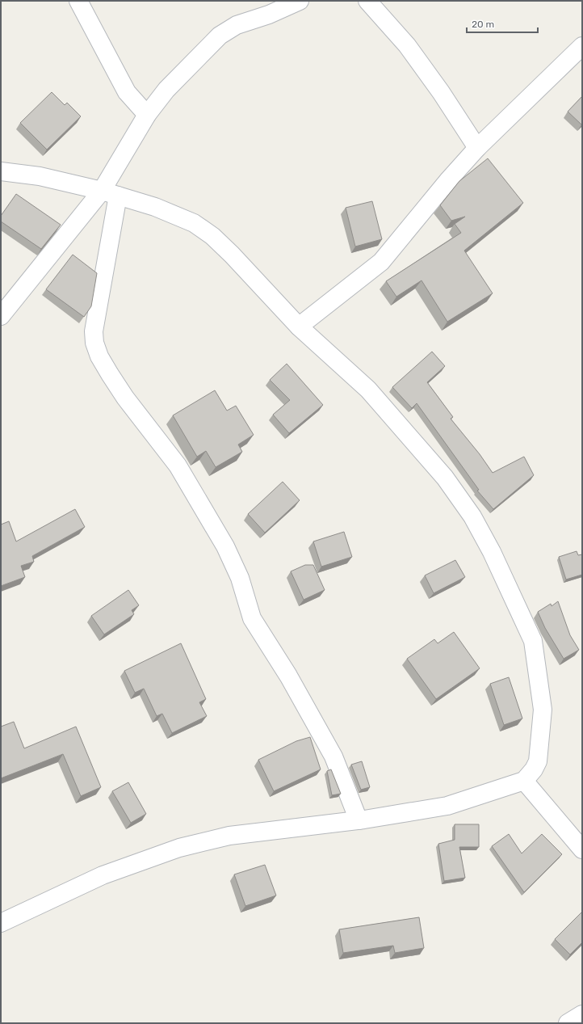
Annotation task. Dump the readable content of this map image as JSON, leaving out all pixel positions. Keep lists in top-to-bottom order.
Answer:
{
  "scale_bar": "20 m"
}
